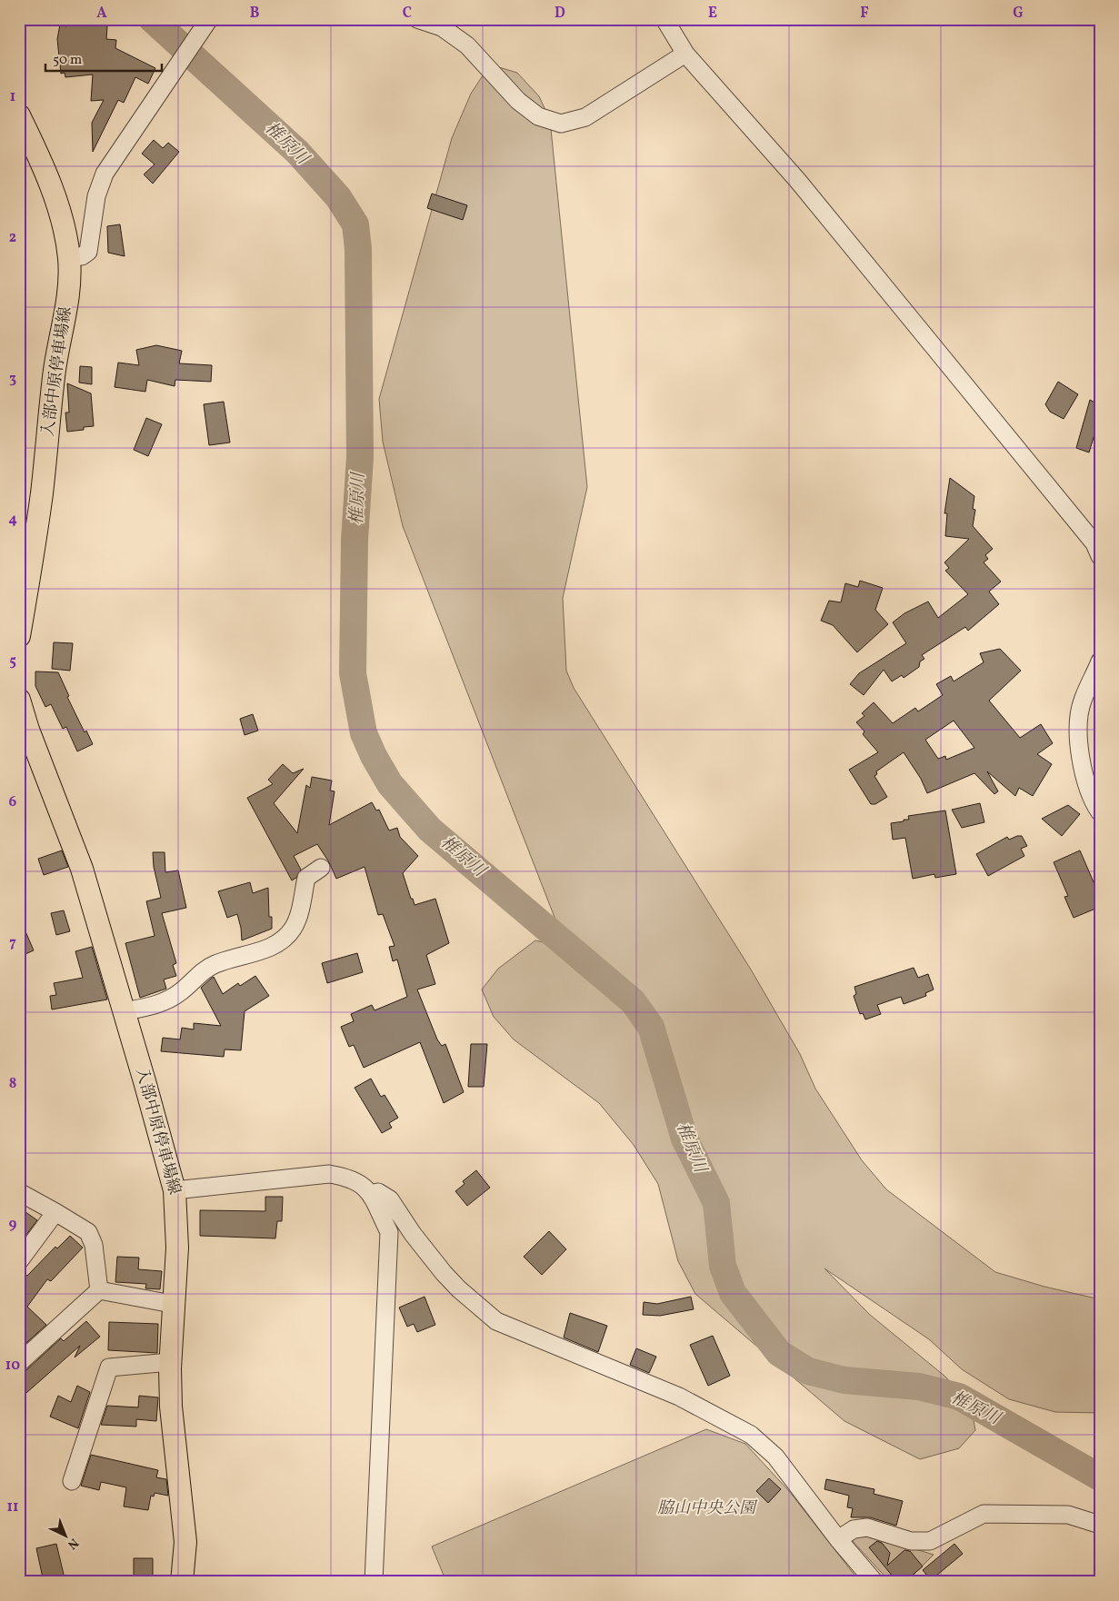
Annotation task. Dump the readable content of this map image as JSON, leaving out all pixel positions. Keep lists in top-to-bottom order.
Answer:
{
  "streets": {
    "main road": ["入部中原停車場線"]
  },
  "water": ["椎原川"],
  "parks": ["脇山中央公園"],
  "scale_bar": "50 m",
  "north": "bottom right",
  "grid": {
    "columns": [
      "A",
      "B",
      "C",
      "D",
      "E",
      "F",
      "G"
    ],
    "rows": [
      "1",
      "2",
      "3",
      "4",
      "5",
      "6",
      "7",
      "8",
      "9",
      "10",
      "11"
    ]
  }
}
